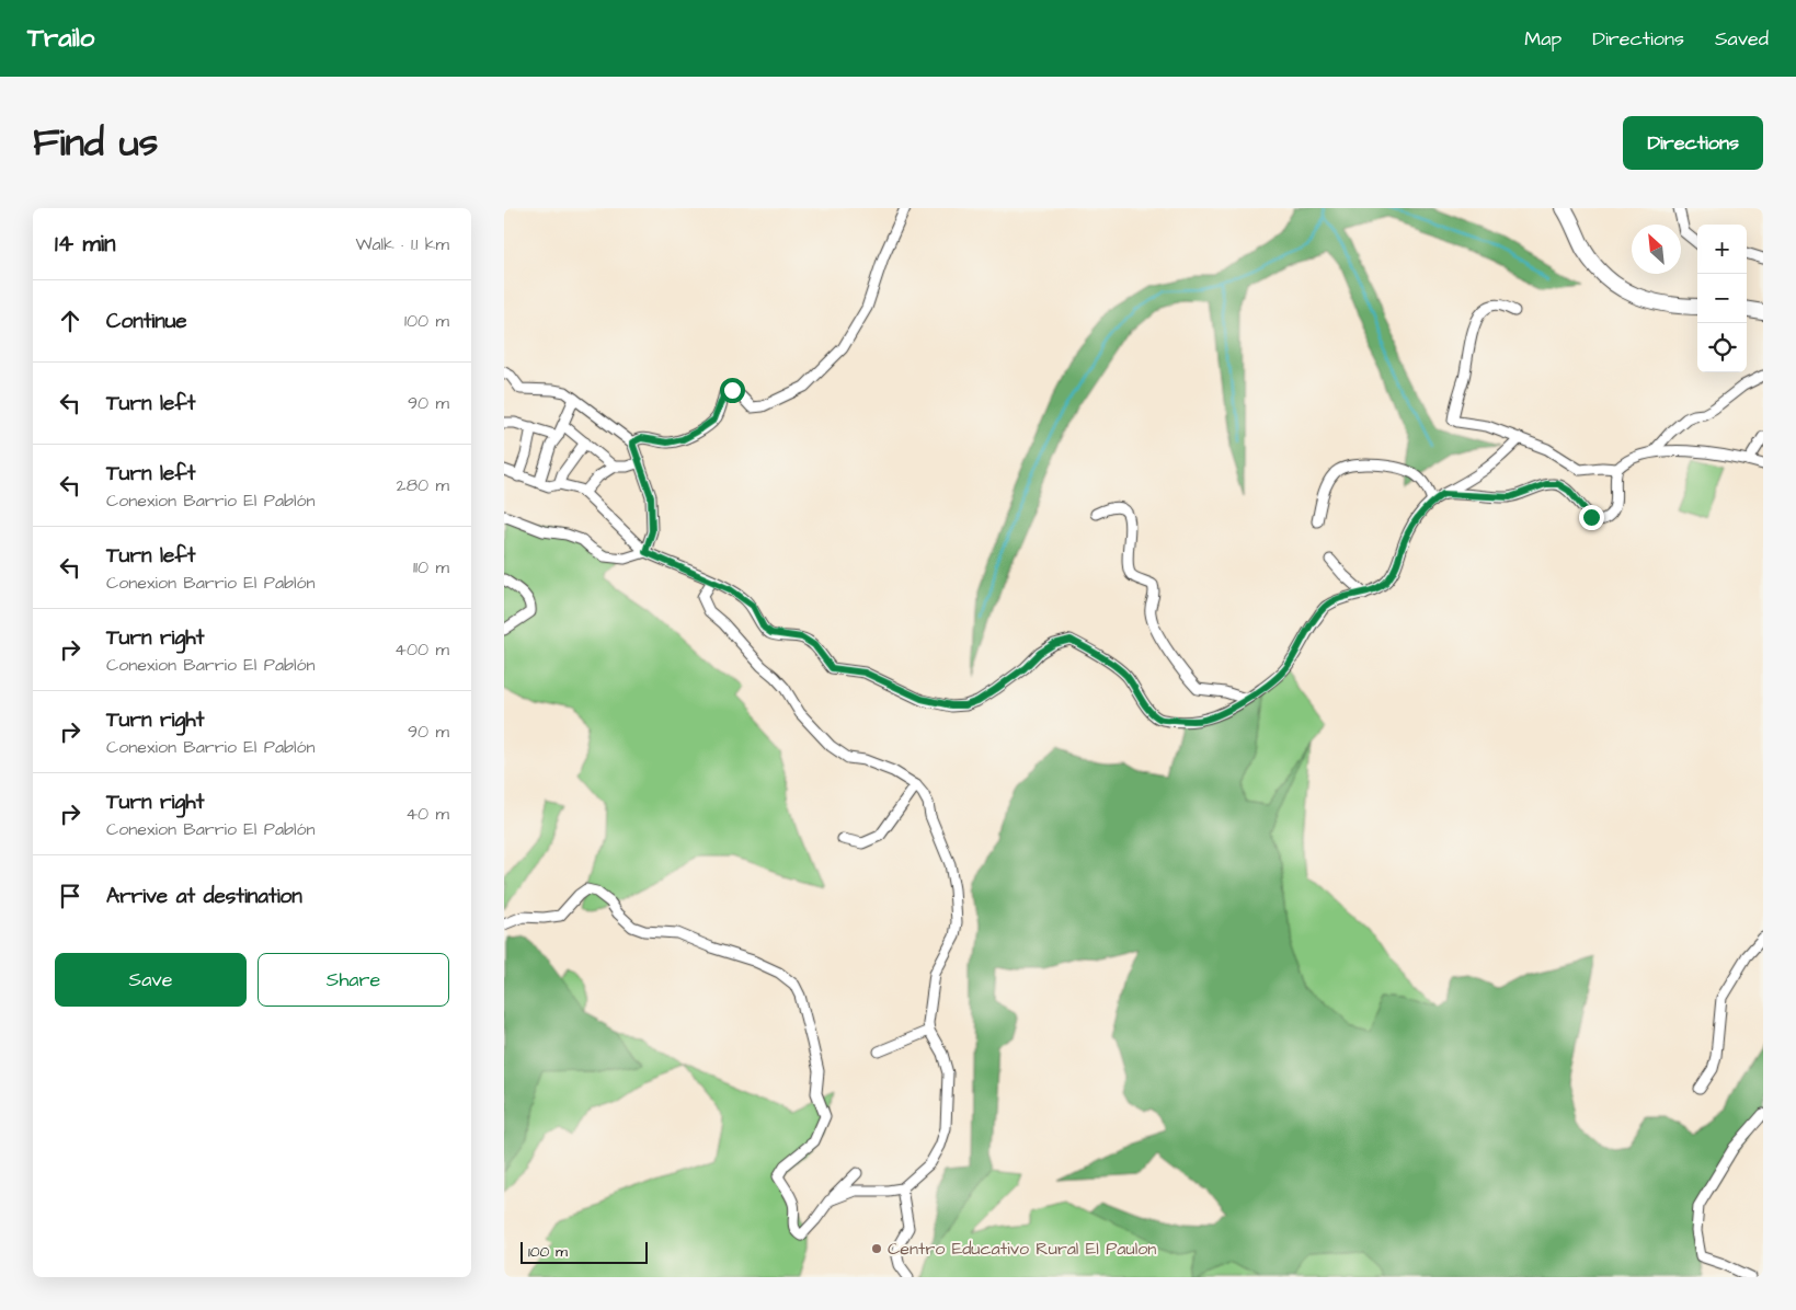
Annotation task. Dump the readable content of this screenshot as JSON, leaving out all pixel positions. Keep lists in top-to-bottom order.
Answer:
{
  "places": ["Centro Educativo Rural El Paulon"],
  "scale_bar": "100 m",
  "north": "top left",
  "page": {
    "header": "Trailo",
    "nav": ["Map", "Directions", "Saved"],
    "title": "Find us",
    "buttons": [
      "Directions",
      ["Save", "Share"]
    ],
    "heading": ["14 min", "Walk · 1.1 km"],
    "map_buttons": ["+", "−"],
    "list": [
      ["Continue", "100 m"],
      ["Turn left", "90 m"],
      ["Turn left", "Conexion Barrio El Pablón", "280 m"],
      ["Turn left", "Conexion Barrio El Pablón", "110 m"],
      ["Turn right", "Conexion Barrio El Pablón", "400 m"],
      ["Turn right", "Conexion Barrio El Pablón", "90 m"],
      ["Turn right", "Conexion Barrio El Pablón", "40 m"],
      "Arrive at destination"
    ],
    "scale": "100 m"
  }
}
